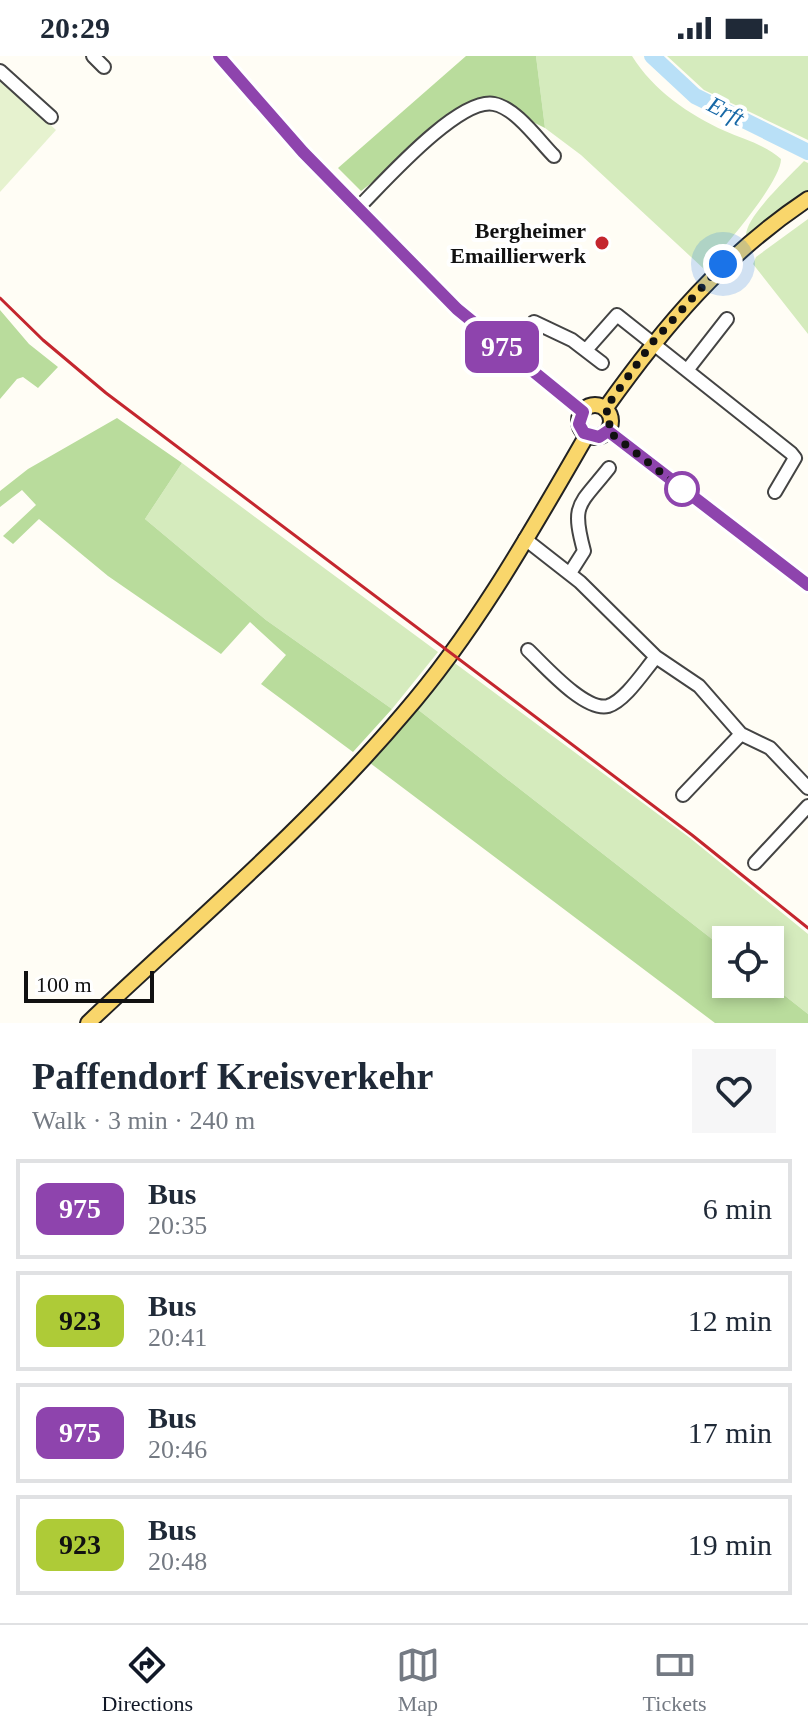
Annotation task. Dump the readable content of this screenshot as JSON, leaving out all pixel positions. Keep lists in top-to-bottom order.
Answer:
{
  "water": ["Erft"],
  "places": ["Bergheimer Emaillierwerk"],
  "lines": ["bus line 975"],
  "scale_bar": "100 m",
  "page": {
    "status": "20:29",
    "on_map": "975",
    "scale": "100 m",
    "heading": ["Paffendorf Kreisverkehr", "Walk · 3 min · 240 m"],
    "list": [
      {
        "mark": "975",
        "name": "Bus",
        "note": "20:35",
        "value": "6 min"
      },
      {
        "mark": "923",
        "name": "Bus",
        "note": "20:41",
        "value": "12 min"
      },
      {
        "mark": "975",
        "name": "Bus",
        "note": "20:46",
        "value": "17 min"
      },
      {
        "mark": "923",
        "name": "Bus",
        "note": "20:48",
        "value": "19 min"
      }
    ],
    "tabs": ["Directions", "Map", "Tickets"]
  }
}
